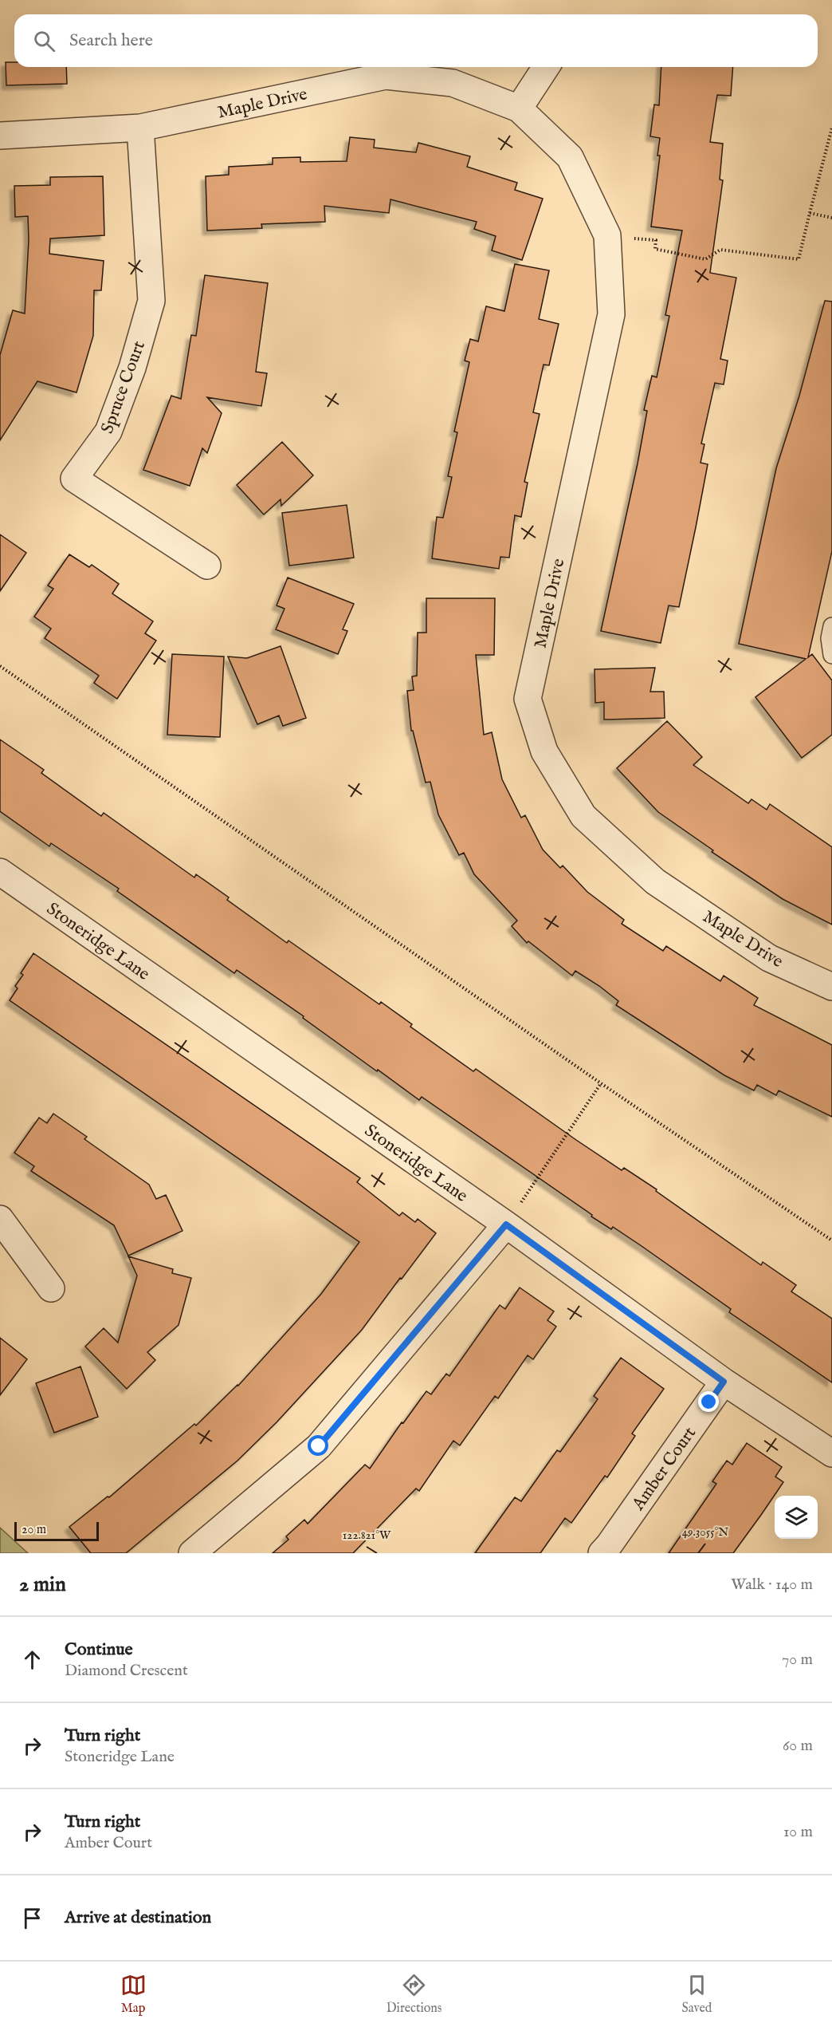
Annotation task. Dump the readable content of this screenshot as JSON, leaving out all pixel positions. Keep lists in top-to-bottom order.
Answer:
{
  "streets": {
    "street": [
      "Maple Drive",
      "Spruce Court",
      "Stoneridge Lane",
      "Amber Court"
    ]
  },
  "crossings": [
    ["Maple Drive", "Spruce Court"],
    ["Stoneridge Lane", "Amber Court"]
  ],
  "scale_bar": "20 m",
  "page": {
    "search": "Search here",
    "scale": "20 m",
    "heading": ["2 min", "Walk · 140 m"],
    "list": [
      ["Continue", "Diamond Crescent", "70 m"],
      ["Turn right", "Stoneridge Lane", "60 m"],
      ["Turn right", "Amber Court", "10 m"],
      "Arrive at destination"
    ],
    "nav": ["Map", "Directions", "Saved"]
  },
  "coordinates": ["49.3055°N", "122.821°W"]
}
